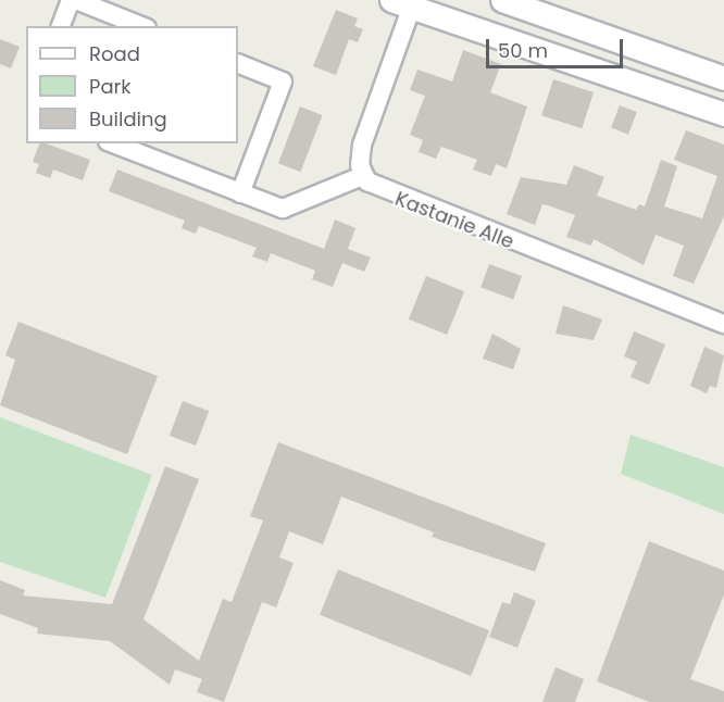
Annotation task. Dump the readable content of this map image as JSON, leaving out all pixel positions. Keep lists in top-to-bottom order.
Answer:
{
  "streets": {
    "street": ["Kastanie Alle"]
  },
  "legend": ["Road", "Park", "Building"],
  "scale_bar": "50 m"
}
